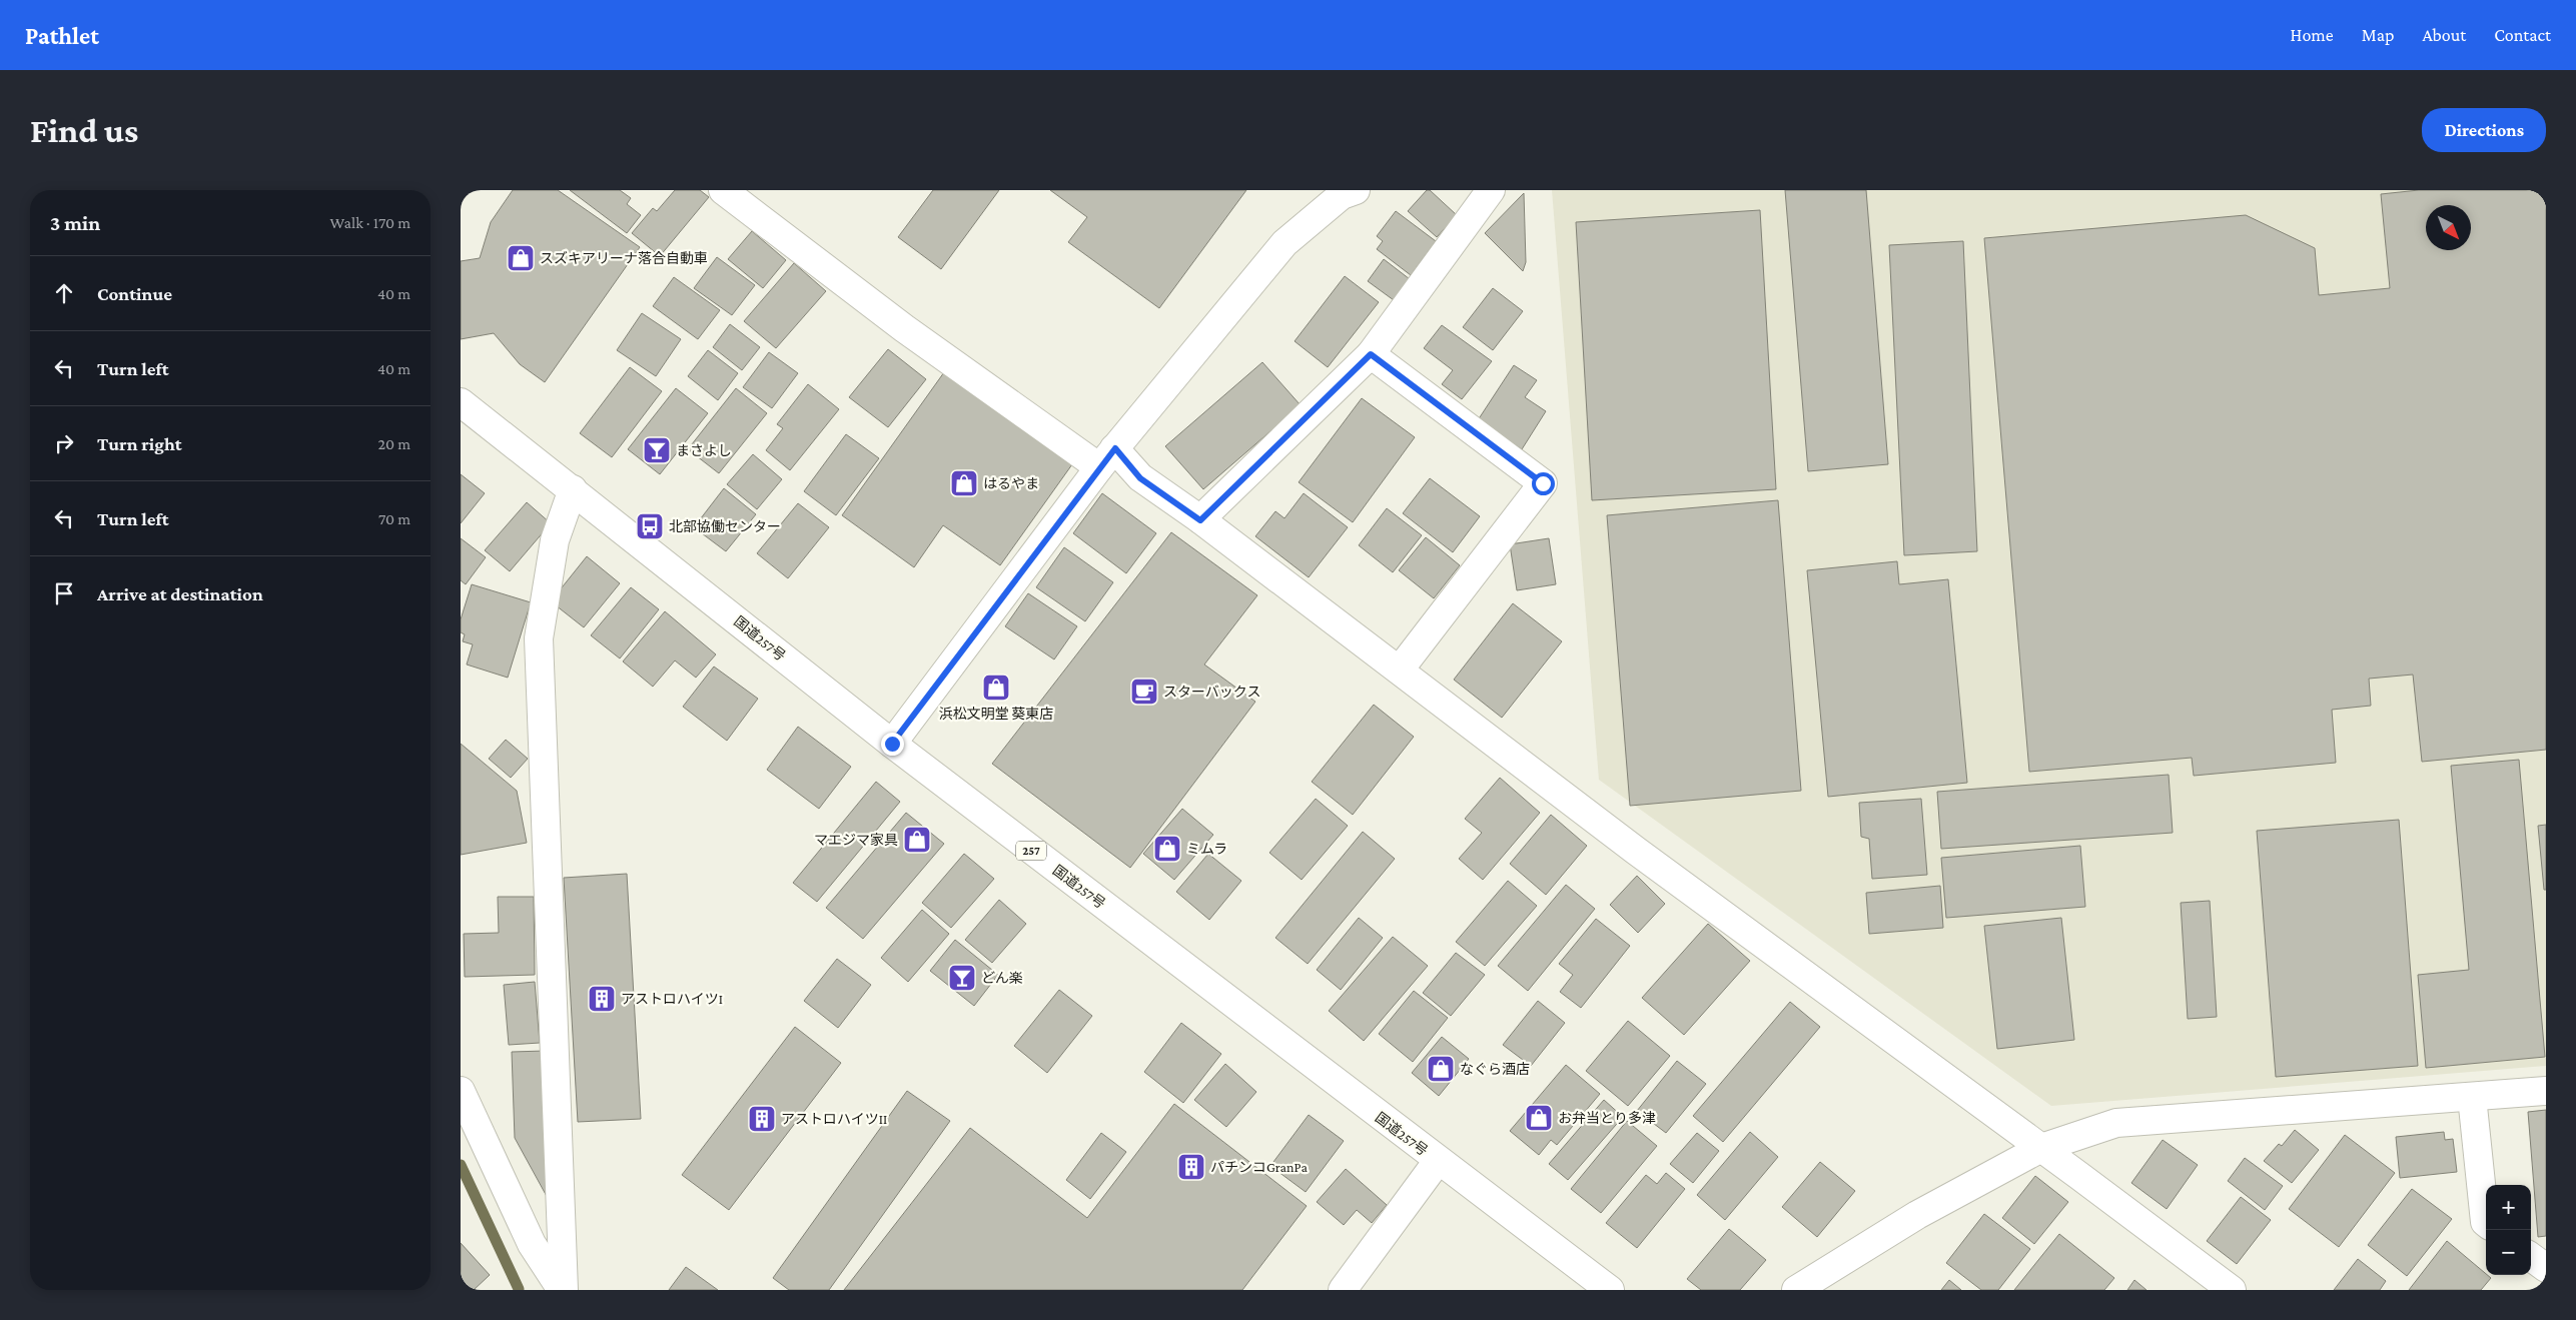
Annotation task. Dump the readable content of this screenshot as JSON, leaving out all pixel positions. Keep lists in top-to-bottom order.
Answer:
{
  "streets": {
    "main road": ["国道257号", "257"]
  },
  "places": {
    "shop": [
      "スズキアリーナ落合自動車",
      "はるやま",
      "浜松文明堂 葵東店",
      "マエジマ家具",
      "ミムラ",
      "なぐら酒店",
      "お弁当とり多津"
    ],
    "bar": ["まさよし", "どん楽"],
    "bus stop": ["北部協働センター"],
    "cafe": ["スターバックス"],
    "building": ["アストロハイツI", "アストロハイツII", "パチンコGranPa"]
  },
  "north": "bottom right",
  "page": {
    "header": "Pathlet",
    "nav": [
      "Home",
      "Map",
      "About",
      "Contact"
    ],
    "buttons": "Directions",
    "title": "Find us",
    "heading": ["3 min", "Walk · 170 m"],
    "list": [
      ["Continue", "40 m"],
      ["Turn left", "40 m"],
      ["Turn right", "20 m"],
      ["Turn left", "70 m"],
      "Arrive at destination"
    ],
    "map_buttons": ["+", "−"]
  }
}
